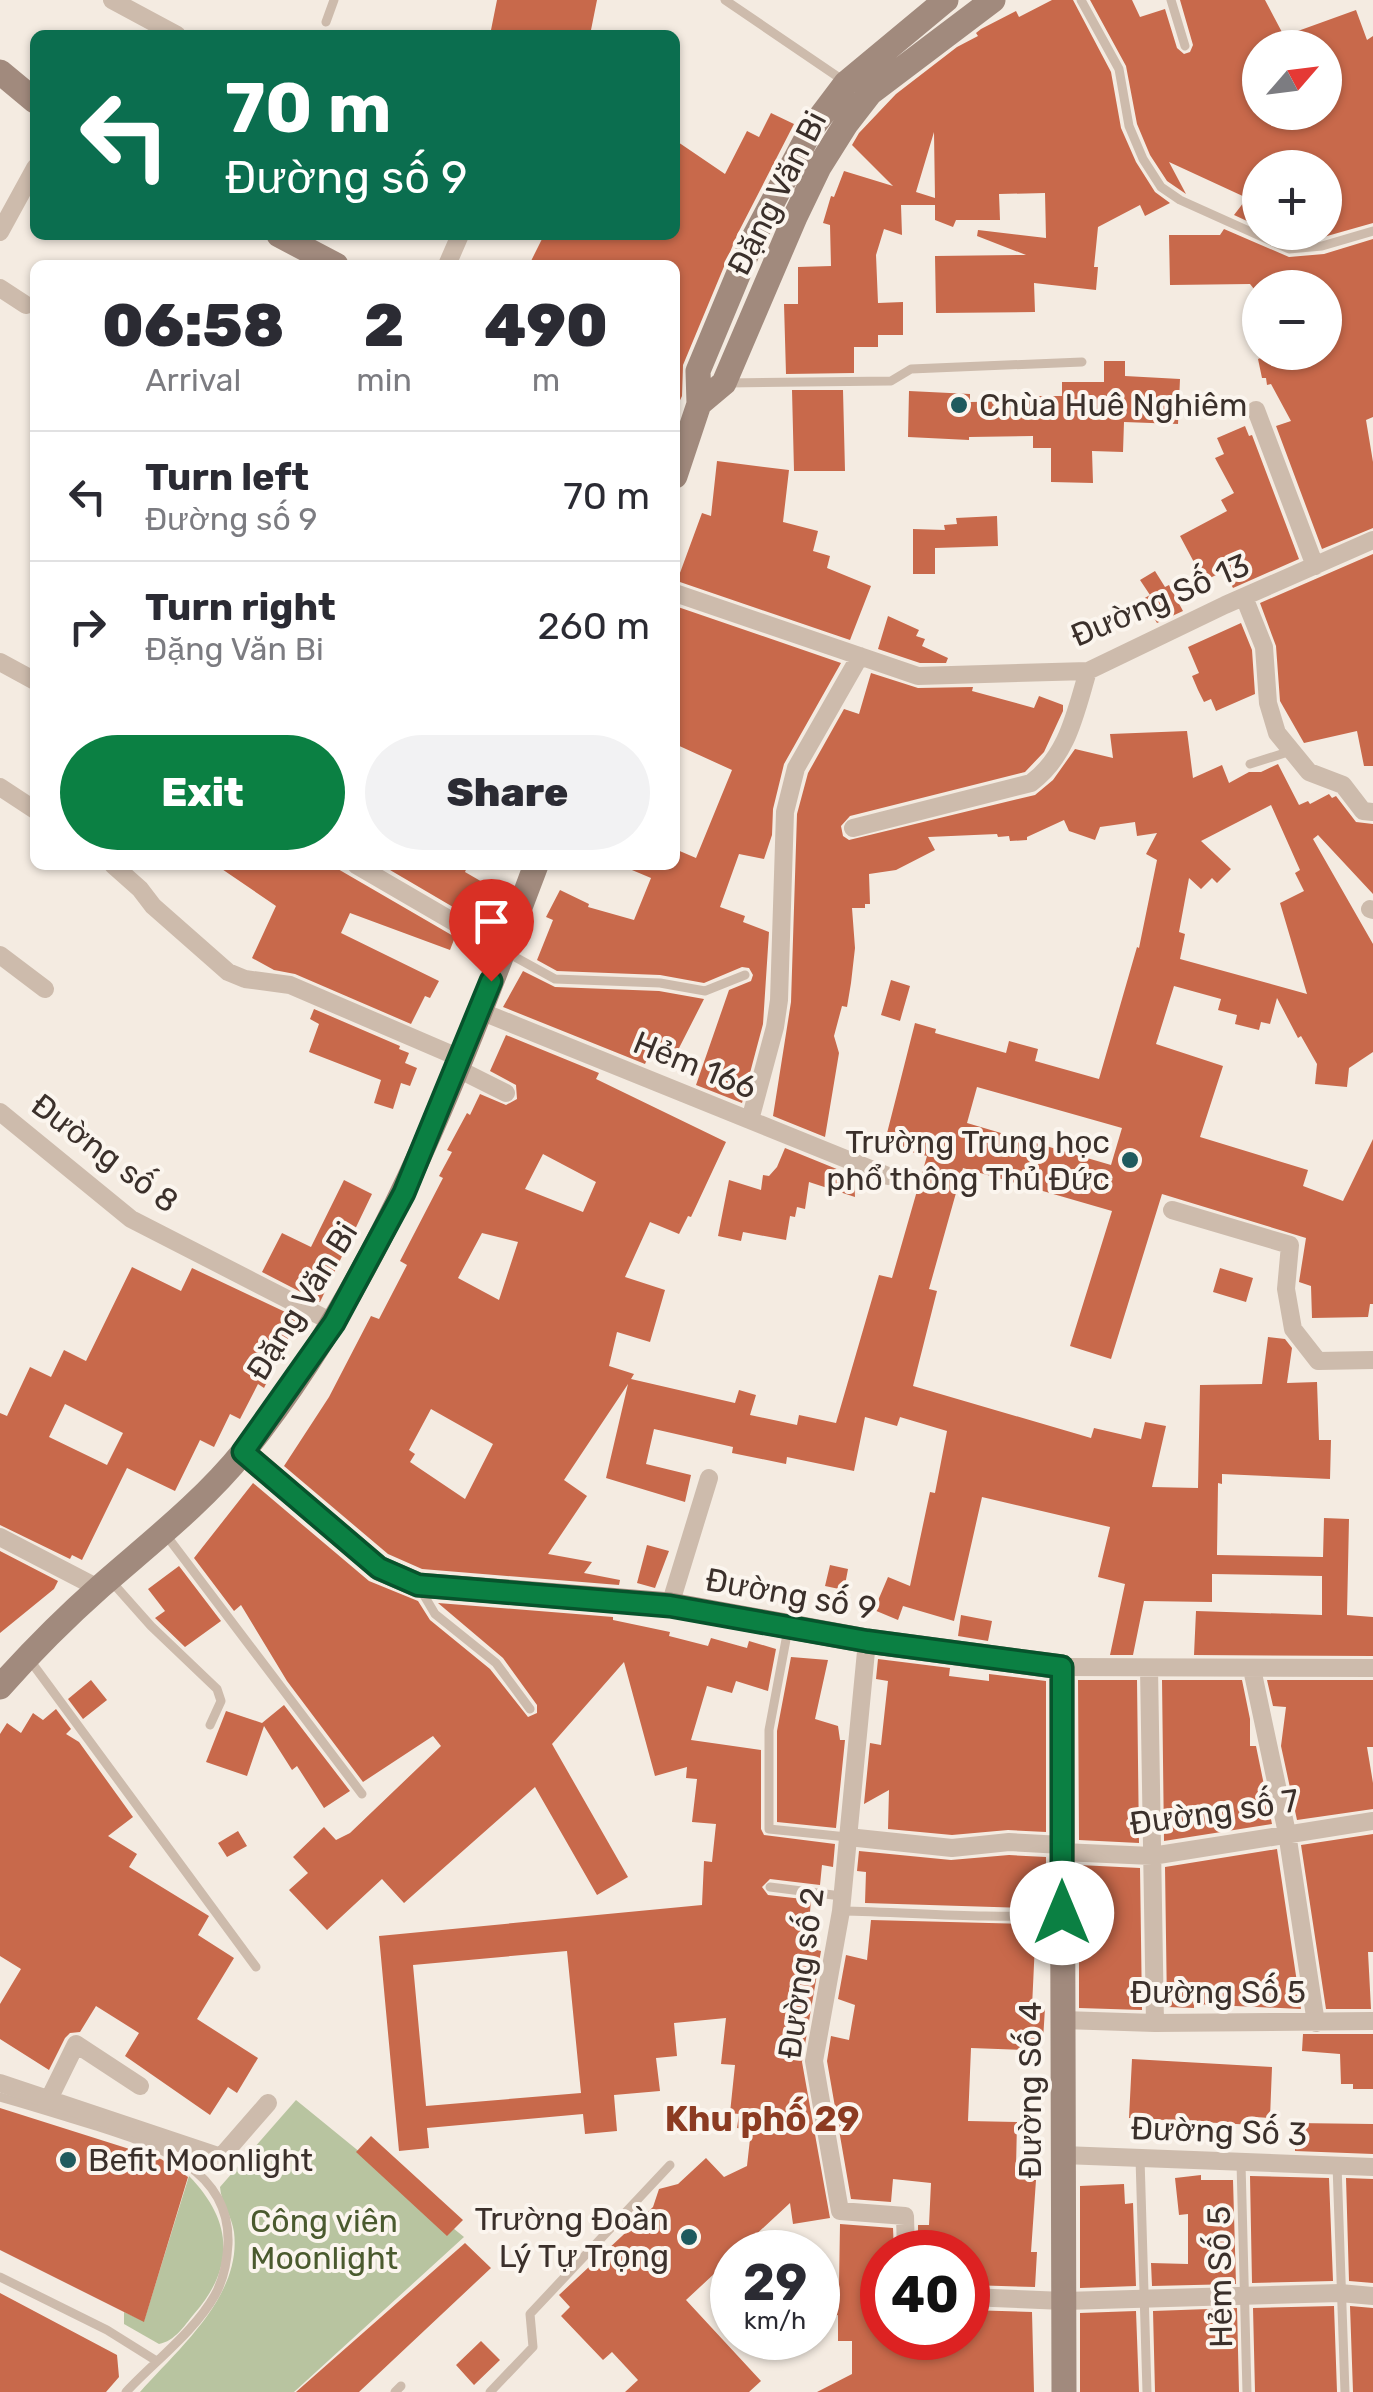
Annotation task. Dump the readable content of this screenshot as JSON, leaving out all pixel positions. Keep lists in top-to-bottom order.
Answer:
{
  "streets": {
    "main road": ["Đặng Văn Bi", "Đường số 9", "Đường Số 4"],
    "street": [
      "Đường Số 13",
      "Hẻm 166",
      "Đường số 8",
      "Đường số 7",
      "Đường số 2",
      "Đường Số 5",
      "Đường Số 3"
    ],
    "lane": ["Hẻm Số 5"]
  },
  "crossings": [
    ["Đặng Văn Bi", "Hẻm 166"],
    ["Đặng Văn Bi", "Đường số 8"],
    ["Đặng Văn Bi", "Đường số 9"],
    ["Đường số 9", "Đường số 2"],
    ["Đường số 9", "Đường Số 4"],
    ["Đường số 7", "Đường số 2"],
    ["Đường số 7", "Đường Số 4"],
    ["Đường Số 5", "Đường Số 4"],
    ["Đường Số 4", "Đường Số 3"],
    ["Đường Số 3", "Hẻm Số 5"]
  ],
  "districts": ["Khu phố 29"],
  "parks": ["Công viên Moonlight"],
  "places": [
    "Chùa Huê Nghiêm",
    "Trường Trung học phổ thông Thủ Đức",
    "Befit Moonlight",
    "Trường Đoàn Lý Tự Trọng"
  ],
  "north": "top right",
  "page": {
    "map_buttons": ["+", "−"],
    "turn": ["70 m", "Đường số 9"],
    "eta": [
      "06:58",
      "Arrival",
      "2",
      "min",
      "490",
      "m"
    ],
    "list": [
      {
        "name": "Turn left",
        "note": "Đường số 9",
        "value": "70 m"
      },
      {
        "name": "Turn right",
        "note": "Đặng Văn Bi",
        "value": "260 m"
      }
    ],
    "buttons": ["Exit", "Share"],
    "speed": "29 km/h",
    "limit": "40"
  }
}
